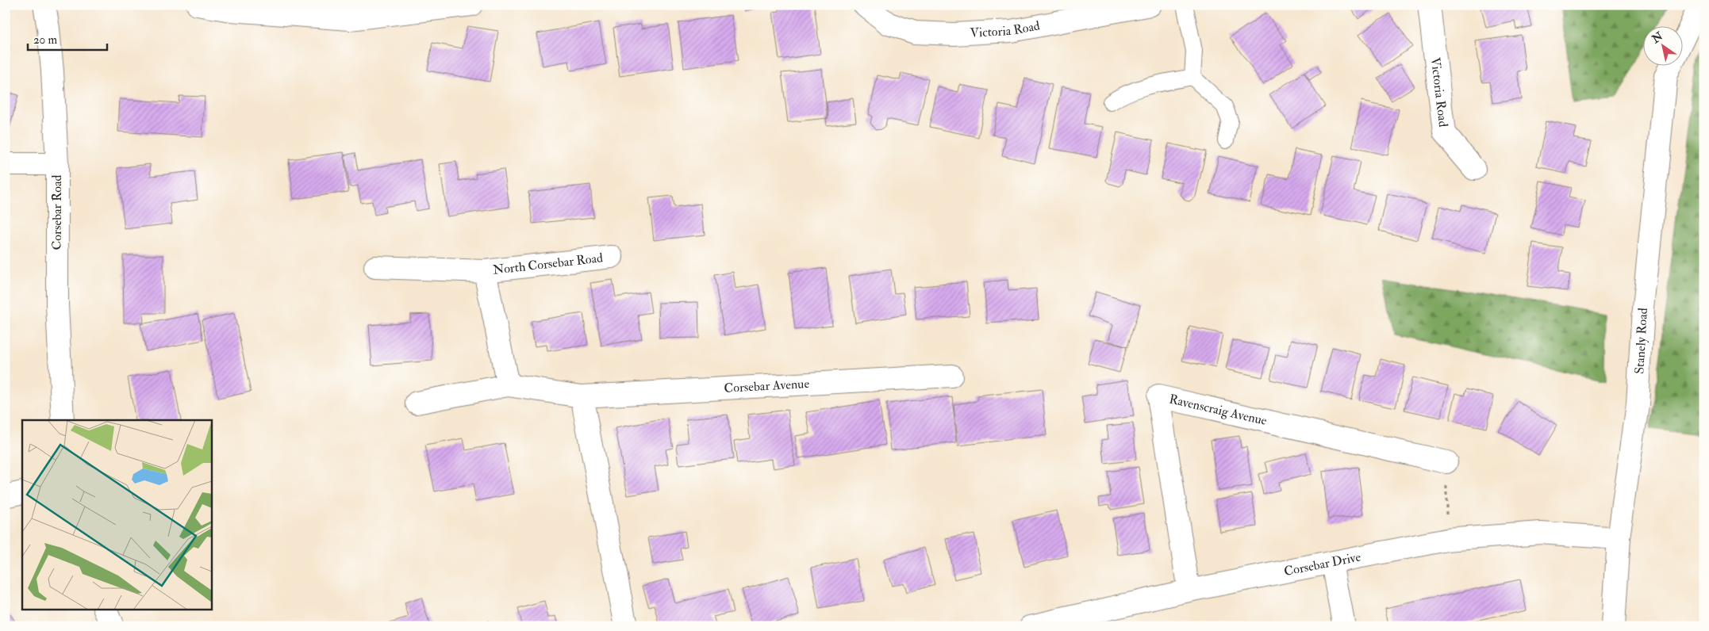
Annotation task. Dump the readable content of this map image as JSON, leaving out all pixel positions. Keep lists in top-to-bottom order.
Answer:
{
  "streets": {
    "street": [
      "Victoria Road",
      "Corsebar Road",
      "North Corsebar Road",
      "Stanely Road",
      "Corsebar Avenue",
      "Ravenscraig Avenue",
      "Corsebar Drive"
    ]
  },
  "crossings": [
    ["North Corsebar Road", "Corsebar Avenue"],
    ["Stanely Road", "Corsebar Drive"],
    ["Ravenscraig Avenue", "Corsebar Drive"]
  ],
  "scale_bar": "20 m",
  "north": "top left"
}
